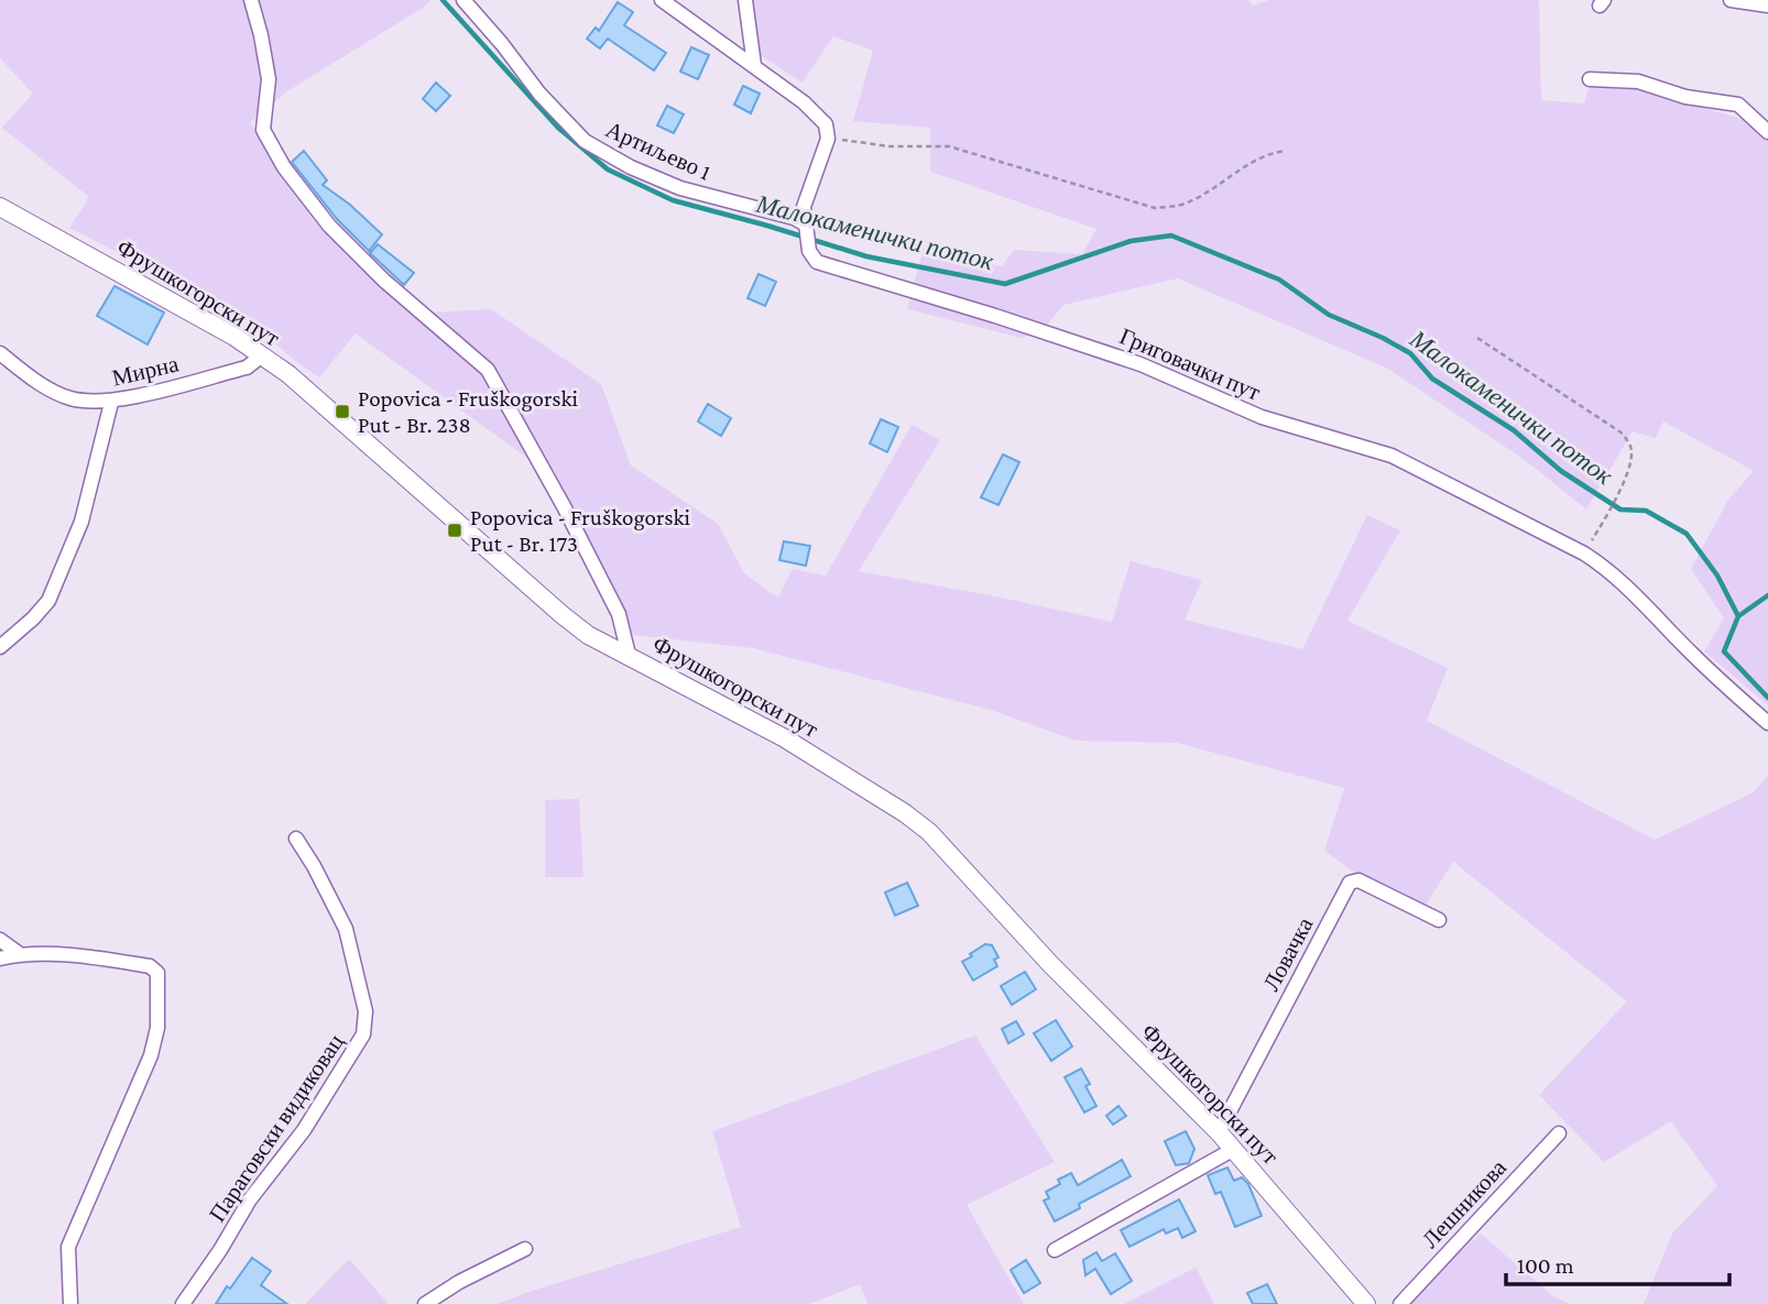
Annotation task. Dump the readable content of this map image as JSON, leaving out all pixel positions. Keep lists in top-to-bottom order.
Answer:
{
  "streets": {
    "street": [
      "Артиљево 1",
      "Фрушкогорски пут",
      "Григовачки пут",
      "Мирна",
      "Ловачка",
      "Параговски видиковац",
      "Лешникова"
    ]
  },
  "crossings": [
    ["Артиљево 1", "Григовачки пут"],
    ["Фрушкогорски пут", "Мирна"],
    ["Фрушкогорски пут", "Ловачка"]
  ],
  "water": ["Малокаменички поток"],
  "places": {
    "transit": ["Popovica - Fruškogorski Put - Br. 238", "Popovica - Fruškogorski Put - Br. 173"]
  },
  "scale_bar": "100 m"
}
